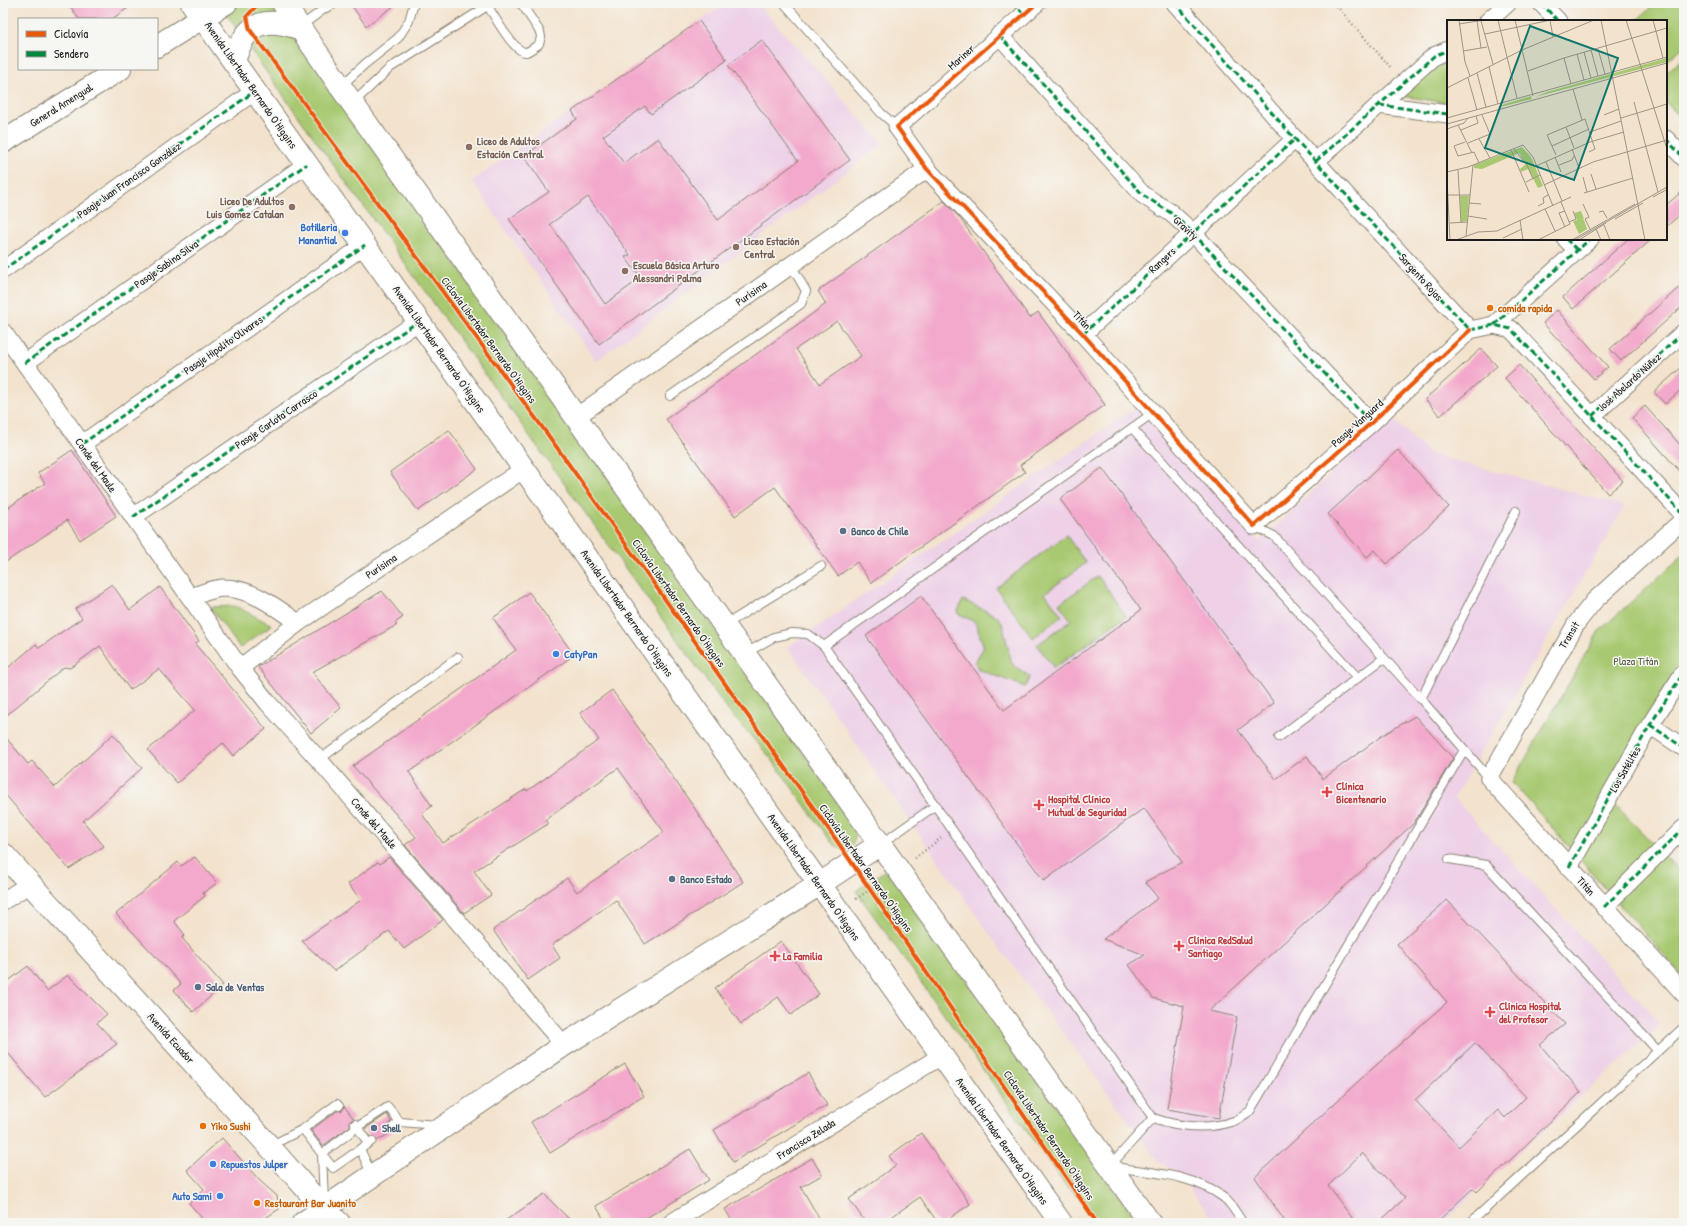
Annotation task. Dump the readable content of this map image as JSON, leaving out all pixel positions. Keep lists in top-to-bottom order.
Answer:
{
  "streets": {
    "main road": ["Avenida Libertador Bernardo O'Higgins", "General Amengual", "Avenida Ecuador"],
    "street": [
      "Mariner",
      "Pasaje Juan Francisco González",
      "Gravity",
      "Rangers",
      "Pasaje Sabina Silva",
      "Sargento Rojas",
      "Purísima",
      "Titán",
      "Pasaje Hipolito Olivares",
      "José Abelardo Núñez",
      "Pasaje Carlota Carrasco",
      "Pasaje Vanguard",
      "Conde del Maule",
      "Transit",
      "Los Satélites",
      "Francisco Zelada"
    ],
    "cycle path": ["Ciclovía Libertador Bernardo O'Higgins"]
  },
  "crossings": [
    ["Mariner", "Gravity"],
    ["Mariner", "Titán"],
    ["Avenida Libertador Bernardo O'Higgins", "Pasaje Juan Francisco González"],
    ["Avenida Libertador Bernardo O'Higgins", "Pasaje Sabina Silva"],
    ["Avenida Libertador Bernardo O'Higgins", "Purísima"],
    ["Avenida Libertador Bernardo O'Higgins", "Pasaje Hipolito Olivares"],
    ["Avenida Libertador Bernardo O'Higgins", "Pasaje Carlota Carrasco"],
    ["Avenida Libertador Bernardo O'Higgins", "Francisco Zelada"],
    ["Gravity", "Rangers"],
    ["Gravity", "Pasaje Vanguard"],
    ["Rangers", "Sargento Rojas"],
    ["Rangers", "Titán"],
    ["Pasaje Sabina Silva", "Conde del Maule"],
    ["Sargento Rojas", "Pasaje Vanguard"],
    ["Purísima", "Titán"],
    ["Purísima", "Conde del Maule"],
    ["Titán", "Pasaje Vanguard"],
    ["Titán", "Transit"],
    ["Titán", "Los Satélites"],
    ["Pasaje Hipolito Olivares", "Conde del Maule"],
    ["Pasaje Carlota Carrasco", "Conde del Maule"]
  ],
  "parks": ["Plaza Titán"],
  "places": {
    "other": [
      "Liceo de Adultos Estación Central",
      "Liceo De Adultos Luis Gomez Catalan",
      "Botilleria Manantial",
      "Liceo Estación Central",
      "Escuela Básica Arturo Alessandri Palma",
      "comida rapida",
      "Banco de Chile",
      "CatyPan",
      "Banco Estado",
      "Sala de Ventas",
      "Yiko Sushi",
      "Shell",
      "Repuestos Julper",
      "Auto Sami",
      "Restaurant Bar Juanito"
    ],
    "health": [
      "Clínica Bicentenario",
      "Hospital Clínico Mutual de Seguridad",
      "Clínica RedSalud Santiago",
      "La Familia",
      "Clínica Hospital del Profesor"
    ]
  },
  "legend": ["Ciclovía", "Sendero"]
}
